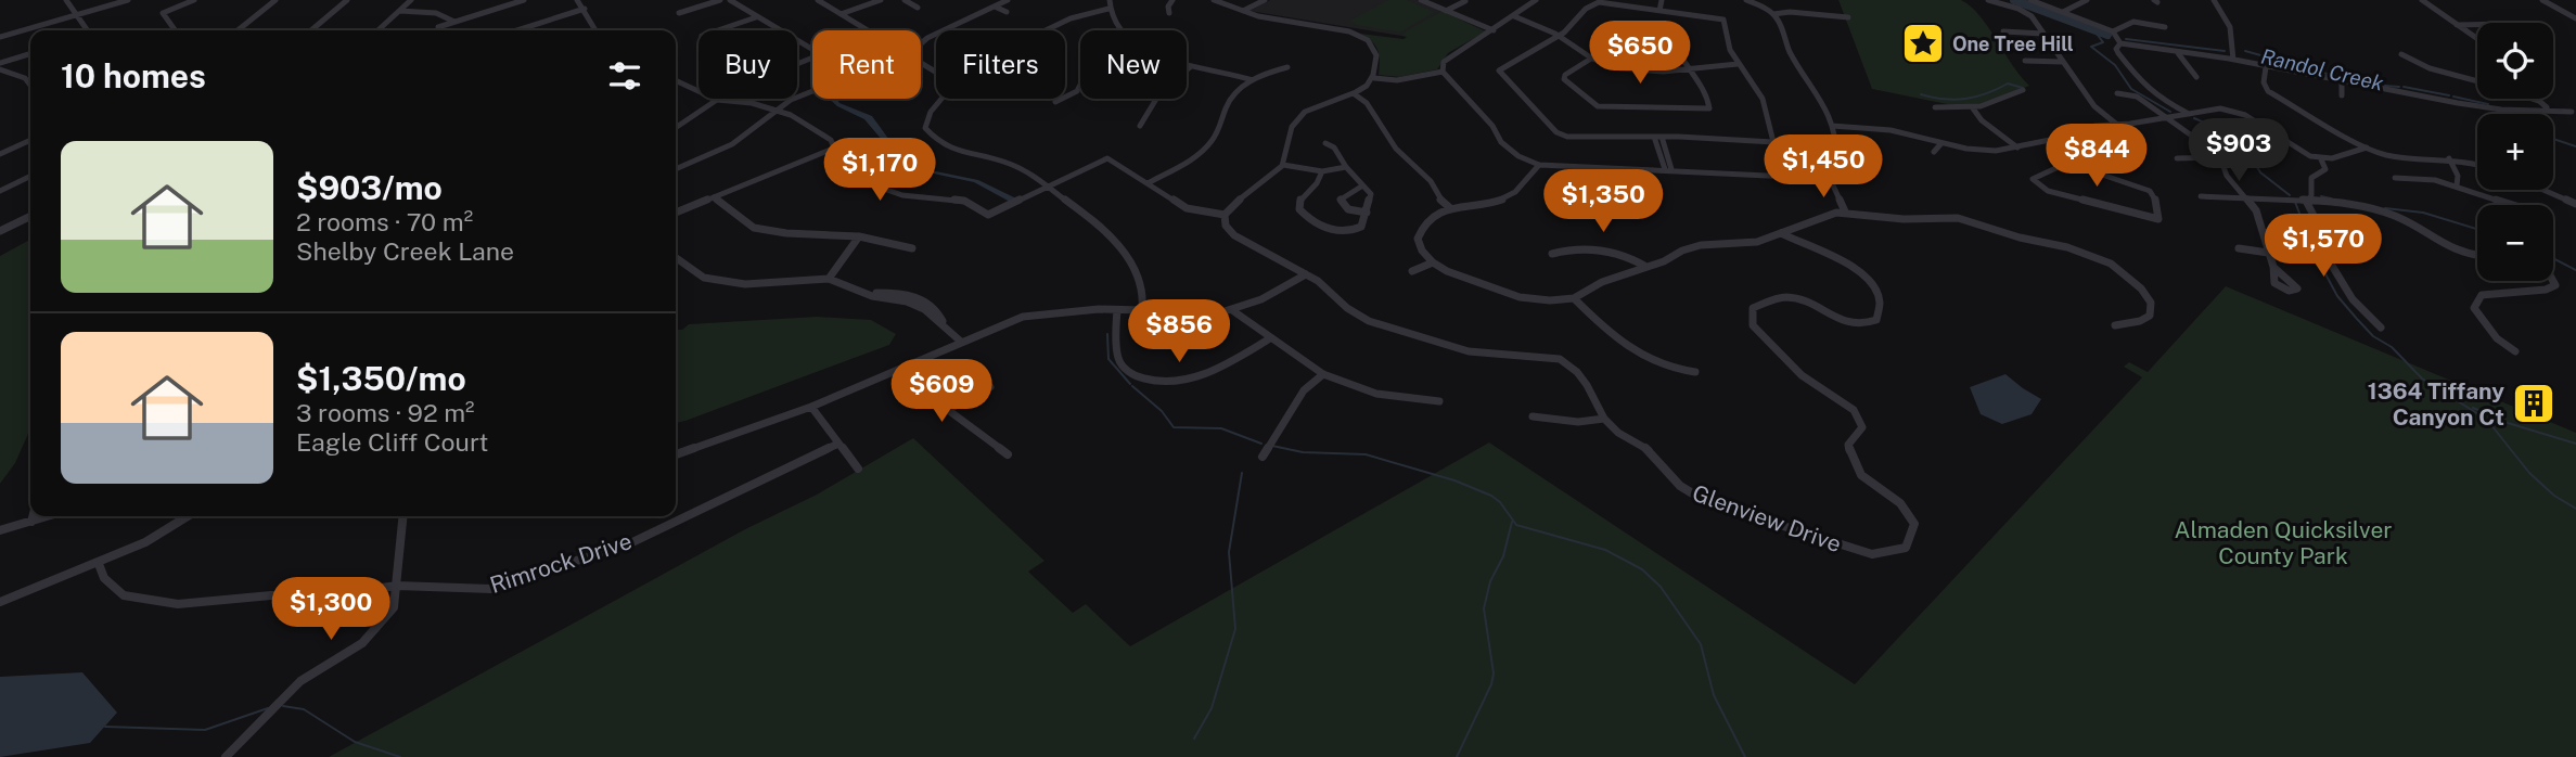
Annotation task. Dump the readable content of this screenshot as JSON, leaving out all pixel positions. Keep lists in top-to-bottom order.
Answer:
{
  "streets": {
    "street": ["Glenview Drive", "Rimrock Drive"]
  },
  "water": ["Randol Creek"],
  "parks": ["Almaden Quicksilver County Park"],
  "places": {
    "place": ["One Tree Hill"],
    "building": ["1364 Tiffany Canyon Ct"]
  },
  "page": {
    "price": [
      "$650",
      "$903",
      "$844",
      "$1,450",
      "$1,170",
      "$1,350",
      "$1,570",
      "$856",
      "$609",
      "$1,300"
    ],
    "map_buttons": ["+", "−"],
    "chip": [
      "Buy",
      "Rent",
      "Filters",
      "New"
    ],
    "heading": "10 homes",
    "list": [
      {
        "name": "$903/mo",
        "note": "2 rooms · 70 m² · Shelby Creek Lane"
      },
      {
        "name": "$1,350/mo",
        "note": "3 rooms · 92 m² · Eagle Cliff Court"
      }
    ]
  }
}
